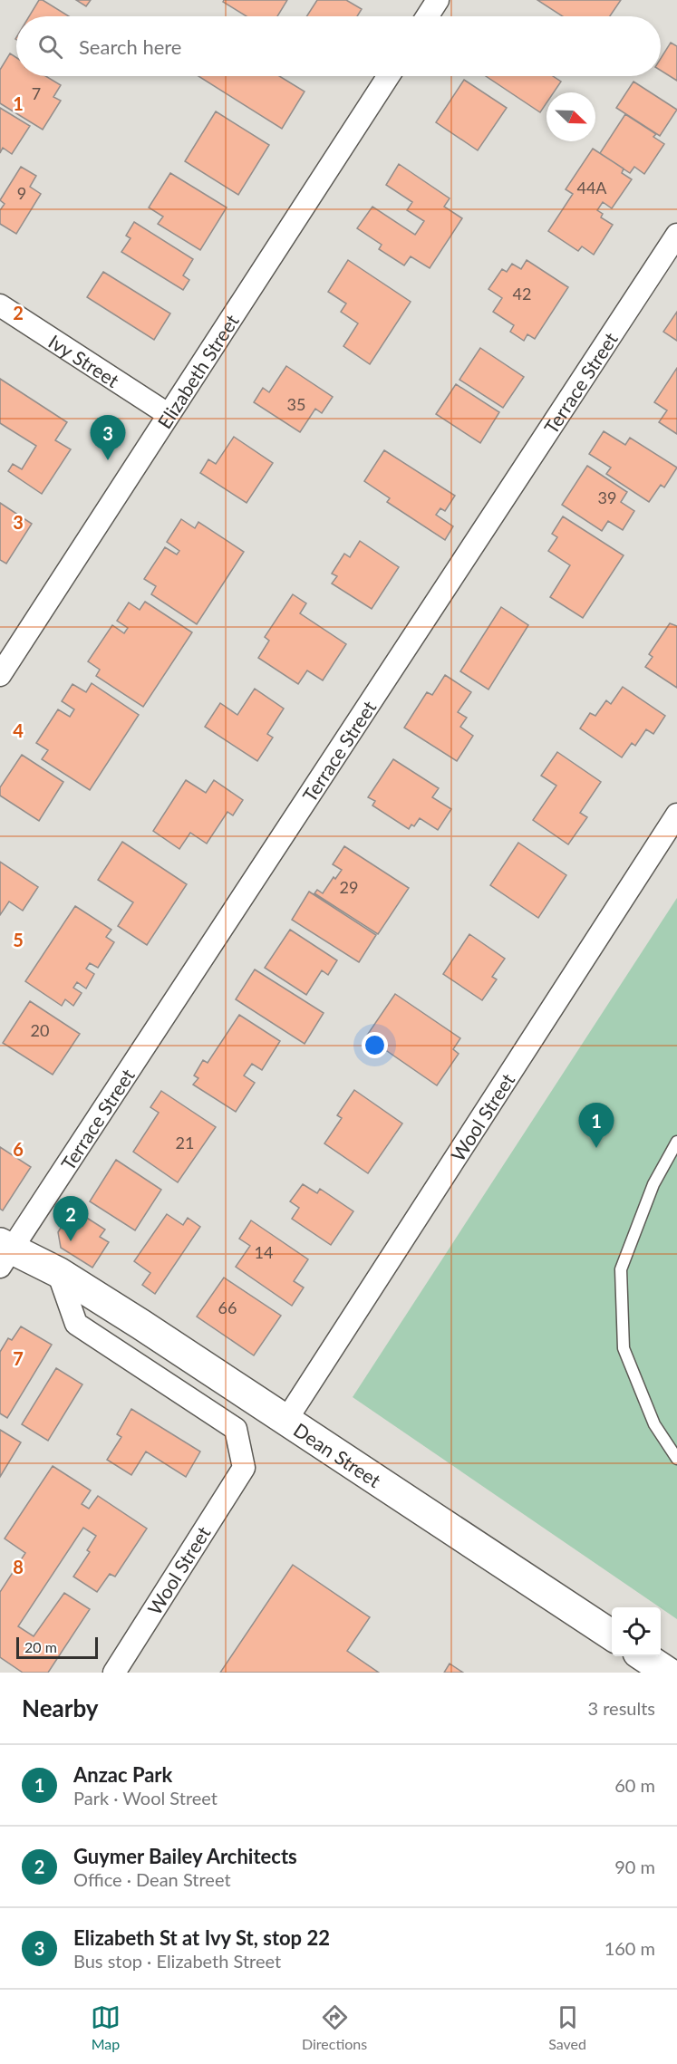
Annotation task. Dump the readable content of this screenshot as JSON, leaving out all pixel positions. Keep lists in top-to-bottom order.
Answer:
{
  "streets": {
    "street": [
      "Ivy Street",
      "Elizabeth Street",
      "Terrace Street",
      "Wool Street",
      "Dean Street"
    ]
  },
  "crossings": [
    ["Ivy Street", "Elizabeth Street"],
    ["Terrace Street", "Dean Street"],
    ["Wool Street", "Dean Street"]
  ],
  "house_numbers": [
    "7",
    "44A",
    "9",
    "42",
    "35",
    "39",
    "29",
    "20",
    "21",
    "14",
    "66"
  ],
  "scale_bar": "20 m",
  "north": "bottom right",
  "page": {
    "search": "Search here",
    "pins": ["3", "1", "2"],
    "scale": "20 m",
    "heading": ["Nearby", "3 results"],
    "list": [
      {
        "mark": "1",
        "name": "Anzac Park",
        "note": "Park · Wool Street",
        "value": "60 m"
      },
      {
        "mark": "2",
        "name": "Guymer Bailey Architects",
        "note": "Office · Dean Street",
        "value": "90 m"
      },
      {
        "mark": "3",
        "name": "Elizabeth St at Ivy St, stop 22",
        "note": "Bus stop · Elizabeth Street",
        "value": "160 m"
      }
    ],
    "nav": ["Map", "Directions", "Saved"]
  },
  "grid": {
    "rows": [
      "1",
      "2",
      "3",
      "4",
      "5",
      "6",
      "7",
      "8"
    ]
  }
}
